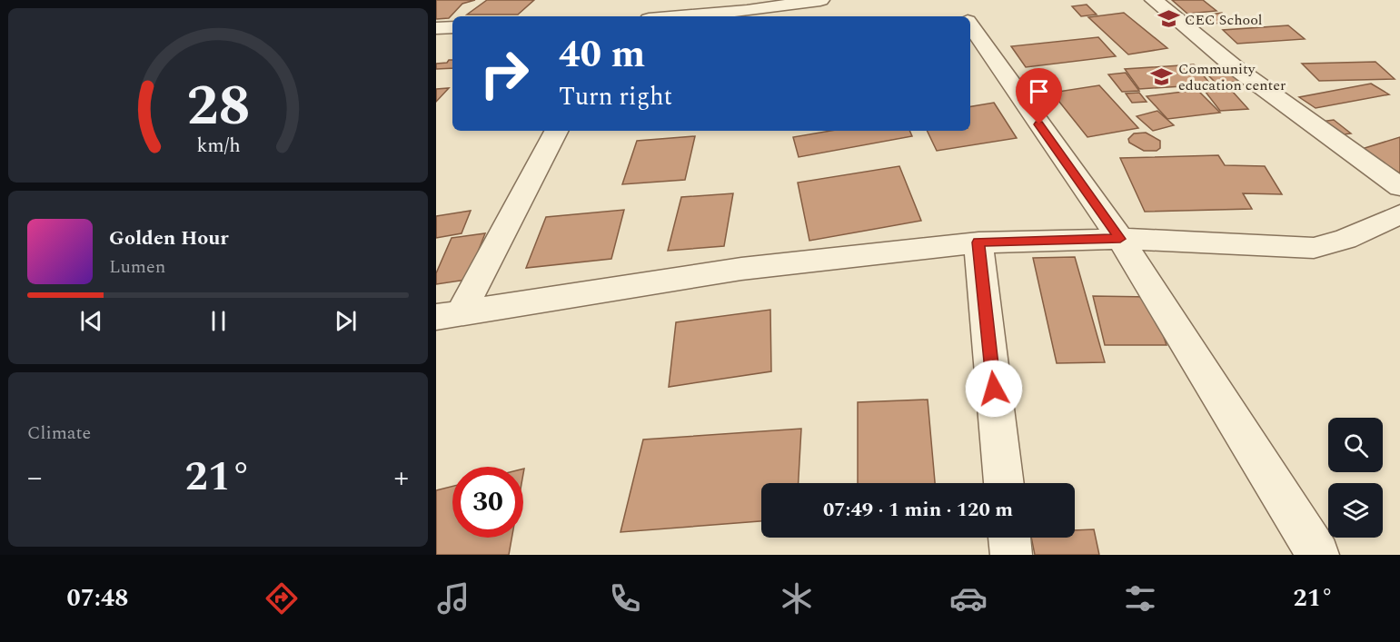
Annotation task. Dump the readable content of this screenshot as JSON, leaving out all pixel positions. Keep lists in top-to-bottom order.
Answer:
{
  "places": {
    "school or university": ["CEC School", "Community education center"]
  },
  "page": {
    "turn": ["40 m", "Turn right"],
    "song": ["Golden Hour", "Lumen"],
    "tile": "Climate",
    "heat": ["−", "21°", "+"],
    "limit": "30",
    "trip": "07:49 · 1 min · 120 m",
    "tabs": ["07:48", "21°"],
    "gauge": ["28", "km/h"]
  }
}
